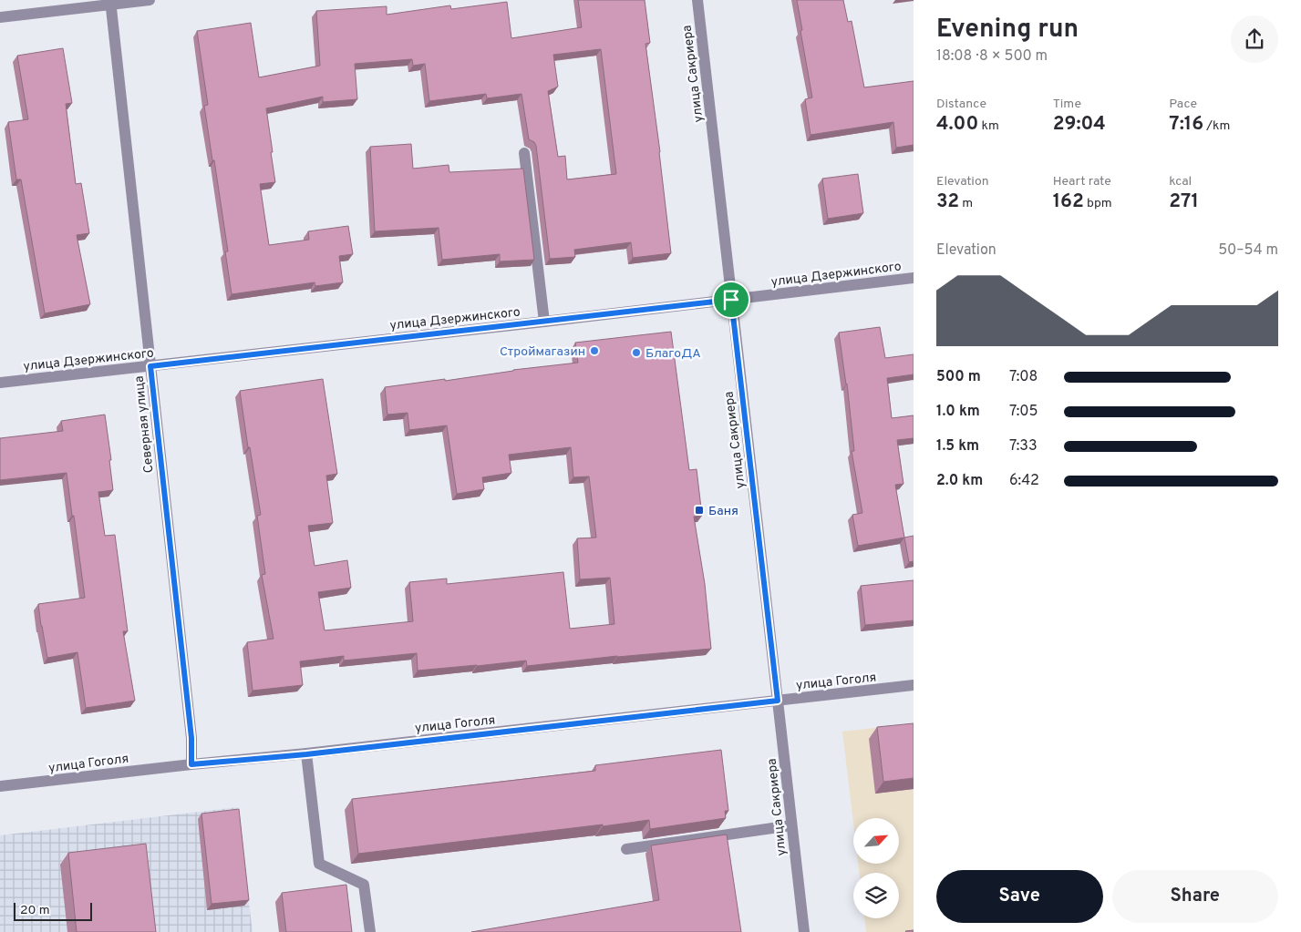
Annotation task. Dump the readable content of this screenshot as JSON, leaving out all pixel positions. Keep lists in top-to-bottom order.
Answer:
{
  "streets": {
    "street": [
      "улица Сакриера",
      "улица Дзержинского",
      "Северная улица",
      "улица Гоголя"
    ]
  },
  "crossings": [
    ["улица Сакриера", "улица Дзержинского"],
    ["улица Сакриера", "улица Гоголя"],
    ["улица Дзержинского", "Северная улица"],
    ["Северная улица", "улица Гоголя"]
  ],
  "places": {
    "other": ["Строймагазин", "БлагоДА"],
    "transit": ["Баня"]
  },
  "scale_bar": "20 m",
  "north": "top right",
  "page": {
    "heading": ["Evening run", "18:08 · 8 × 500 m"],
    "stats": [
      ["Distance", "4.00 km"],
      ["Time", "29:04"],
      ["Pace", "7:16 /km"],
      ["Elevation", "32 m"],
      ["Heart rate", "162 bpm"],
      ["kcal", "271"]
    ],
    "chart": ["Elevation", "50–54 m"],
    "list": [
      {
        "name": "500 m",
        "note": "7:08"
      },
      {
        "name": "1.0 km",
        "note": "7:05"
      },
      {
        "name": "1.5 km",
        "note": "7:33"
      },
      {
        "name": "2.0 km",
        "note": "6:42"
      }
    ],
    "buttons": ["Save", "Share"],
    "scale": "20 m"
  }
}
